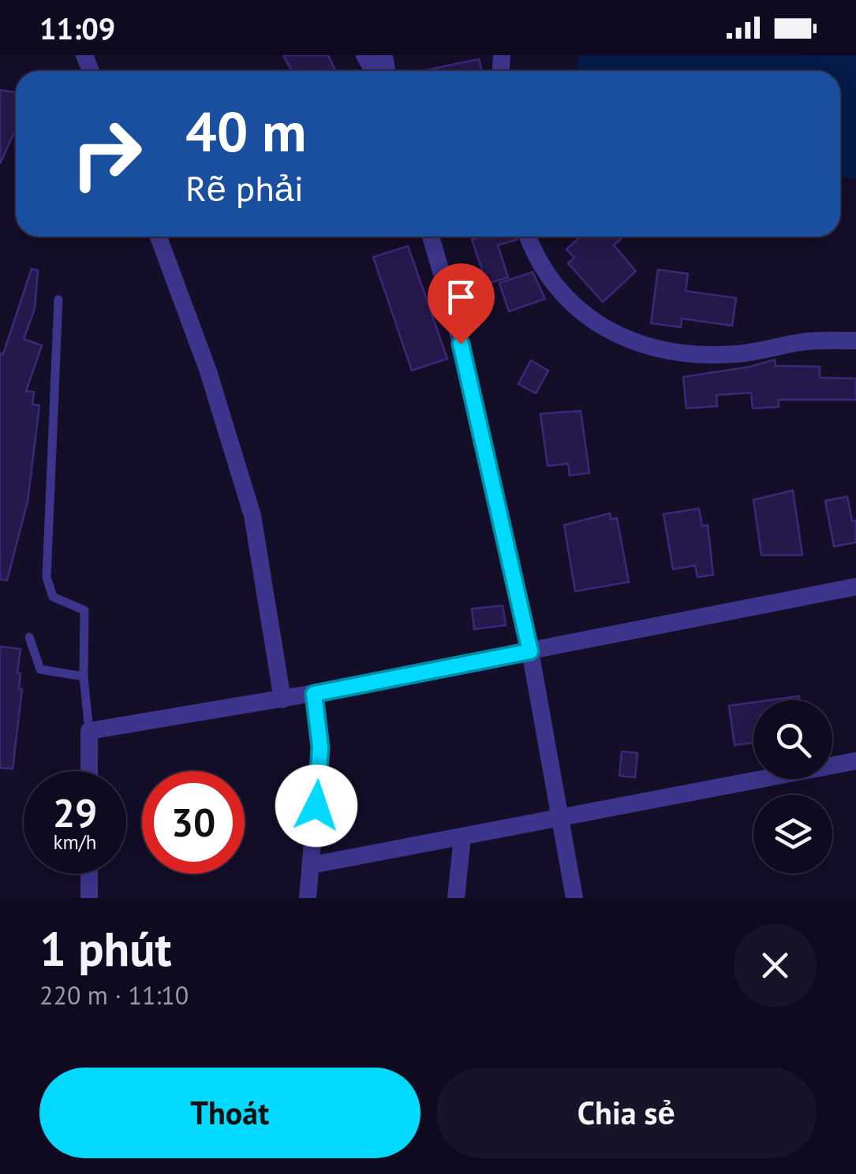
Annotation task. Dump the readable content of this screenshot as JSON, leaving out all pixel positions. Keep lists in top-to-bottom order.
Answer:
{
  "page": {
    "status": "11:09",
    "turn": ["40 m", "Rẽ phải"],
    "speed": "29 km/h",
    "limit": "30",
    "heading": ["1 phút", "220 m · 11:10"],
    "buttons": ["Thoát", "Chia sẻ"]
  }
}
